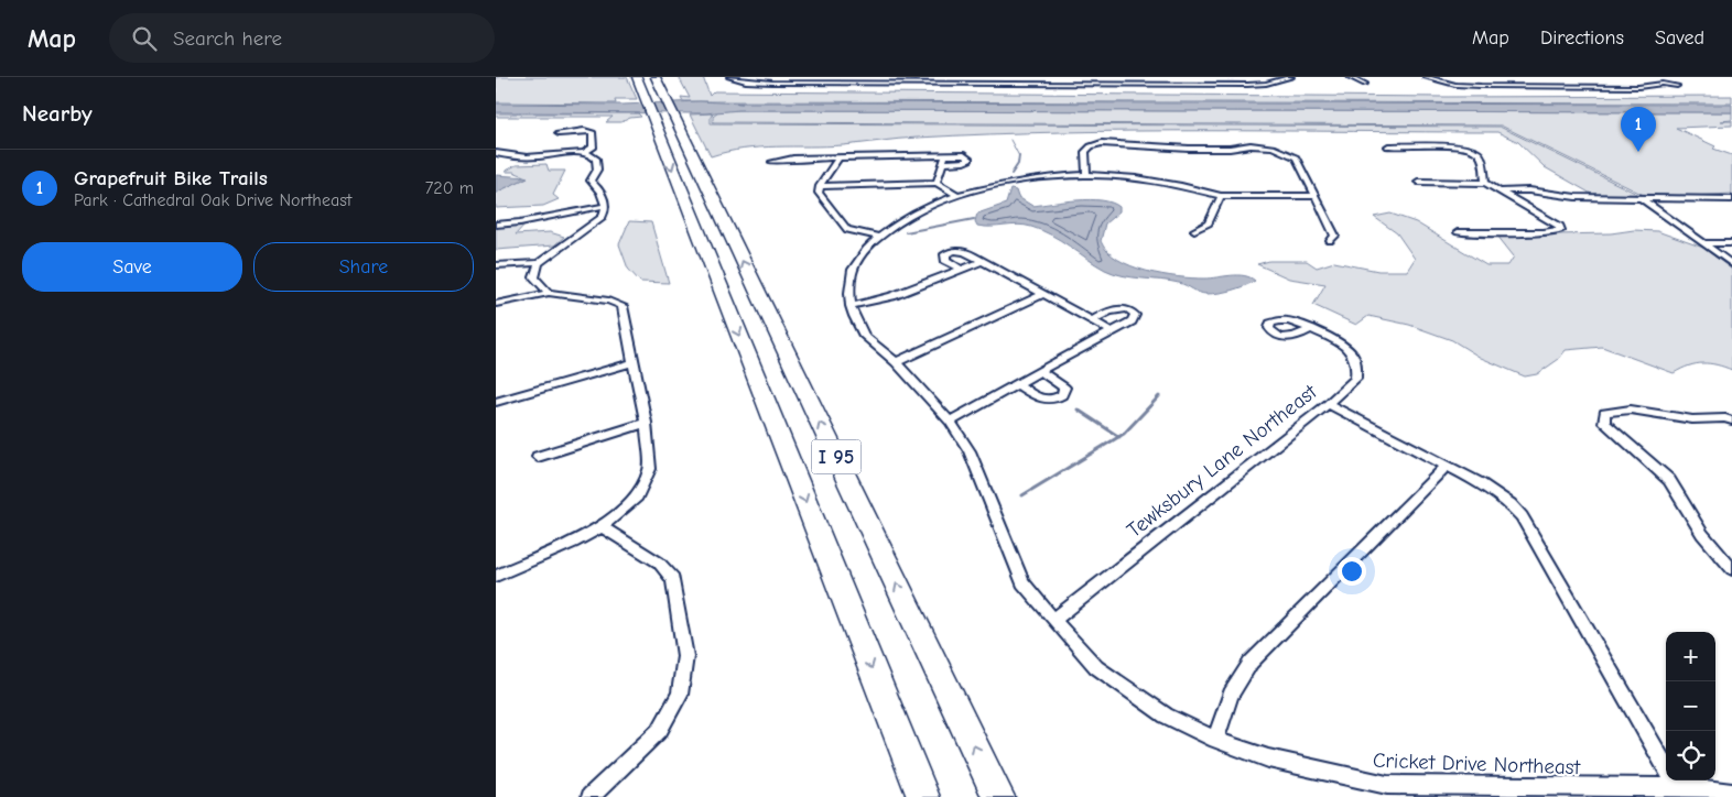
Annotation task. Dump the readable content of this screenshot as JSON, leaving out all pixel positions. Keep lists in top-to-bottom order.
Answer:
{
  "streets": {
    "highway": ["I 95"],
    "street": ["Tewksbury Lane Northeast", "Cricket Drive Northeast"]
  },
  "crossings": [
    ["Tewksbury Lane Northeast", "Cricket Drive Northeast"]
  ],
  "page": {
    "header": "Map",
    "search": "Search here",
    "nav": ["Map", "Directions", "Saved"],
    "heading": "Nearby",
    "pins": "1",
    "list": [
      {
        "mark": "1",
        "name": "Grapefruit Bike Trails",
        "note": "Park · Cathedral Oak Drive Northeast",
        "value": "720 m"
      }
    ],
    "buttons": ["Save", "Share"],
    "map_buttons": ["+", "−"]
  }
}
